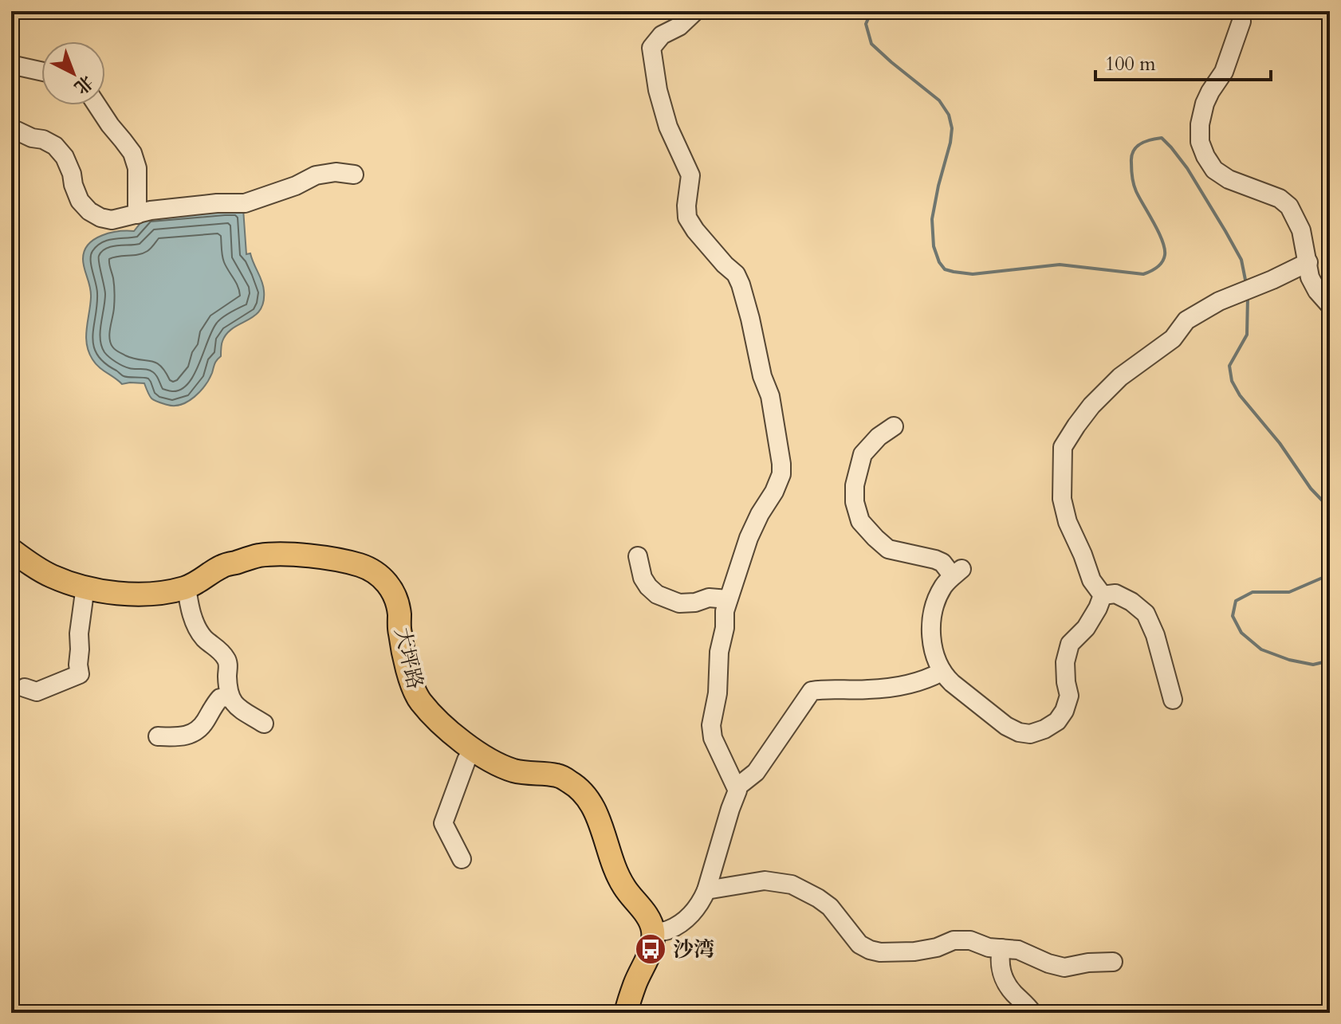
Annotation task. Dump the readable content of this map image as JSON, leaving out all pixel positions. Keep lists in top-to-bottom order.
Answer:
{
  "streets": {
    "main road": ["大坪路"]
  },
  "places": {
    "bus stop": ["沙湾"]
  },
  "scale_bar": "100 m",
  "north": "bottom right"
}
